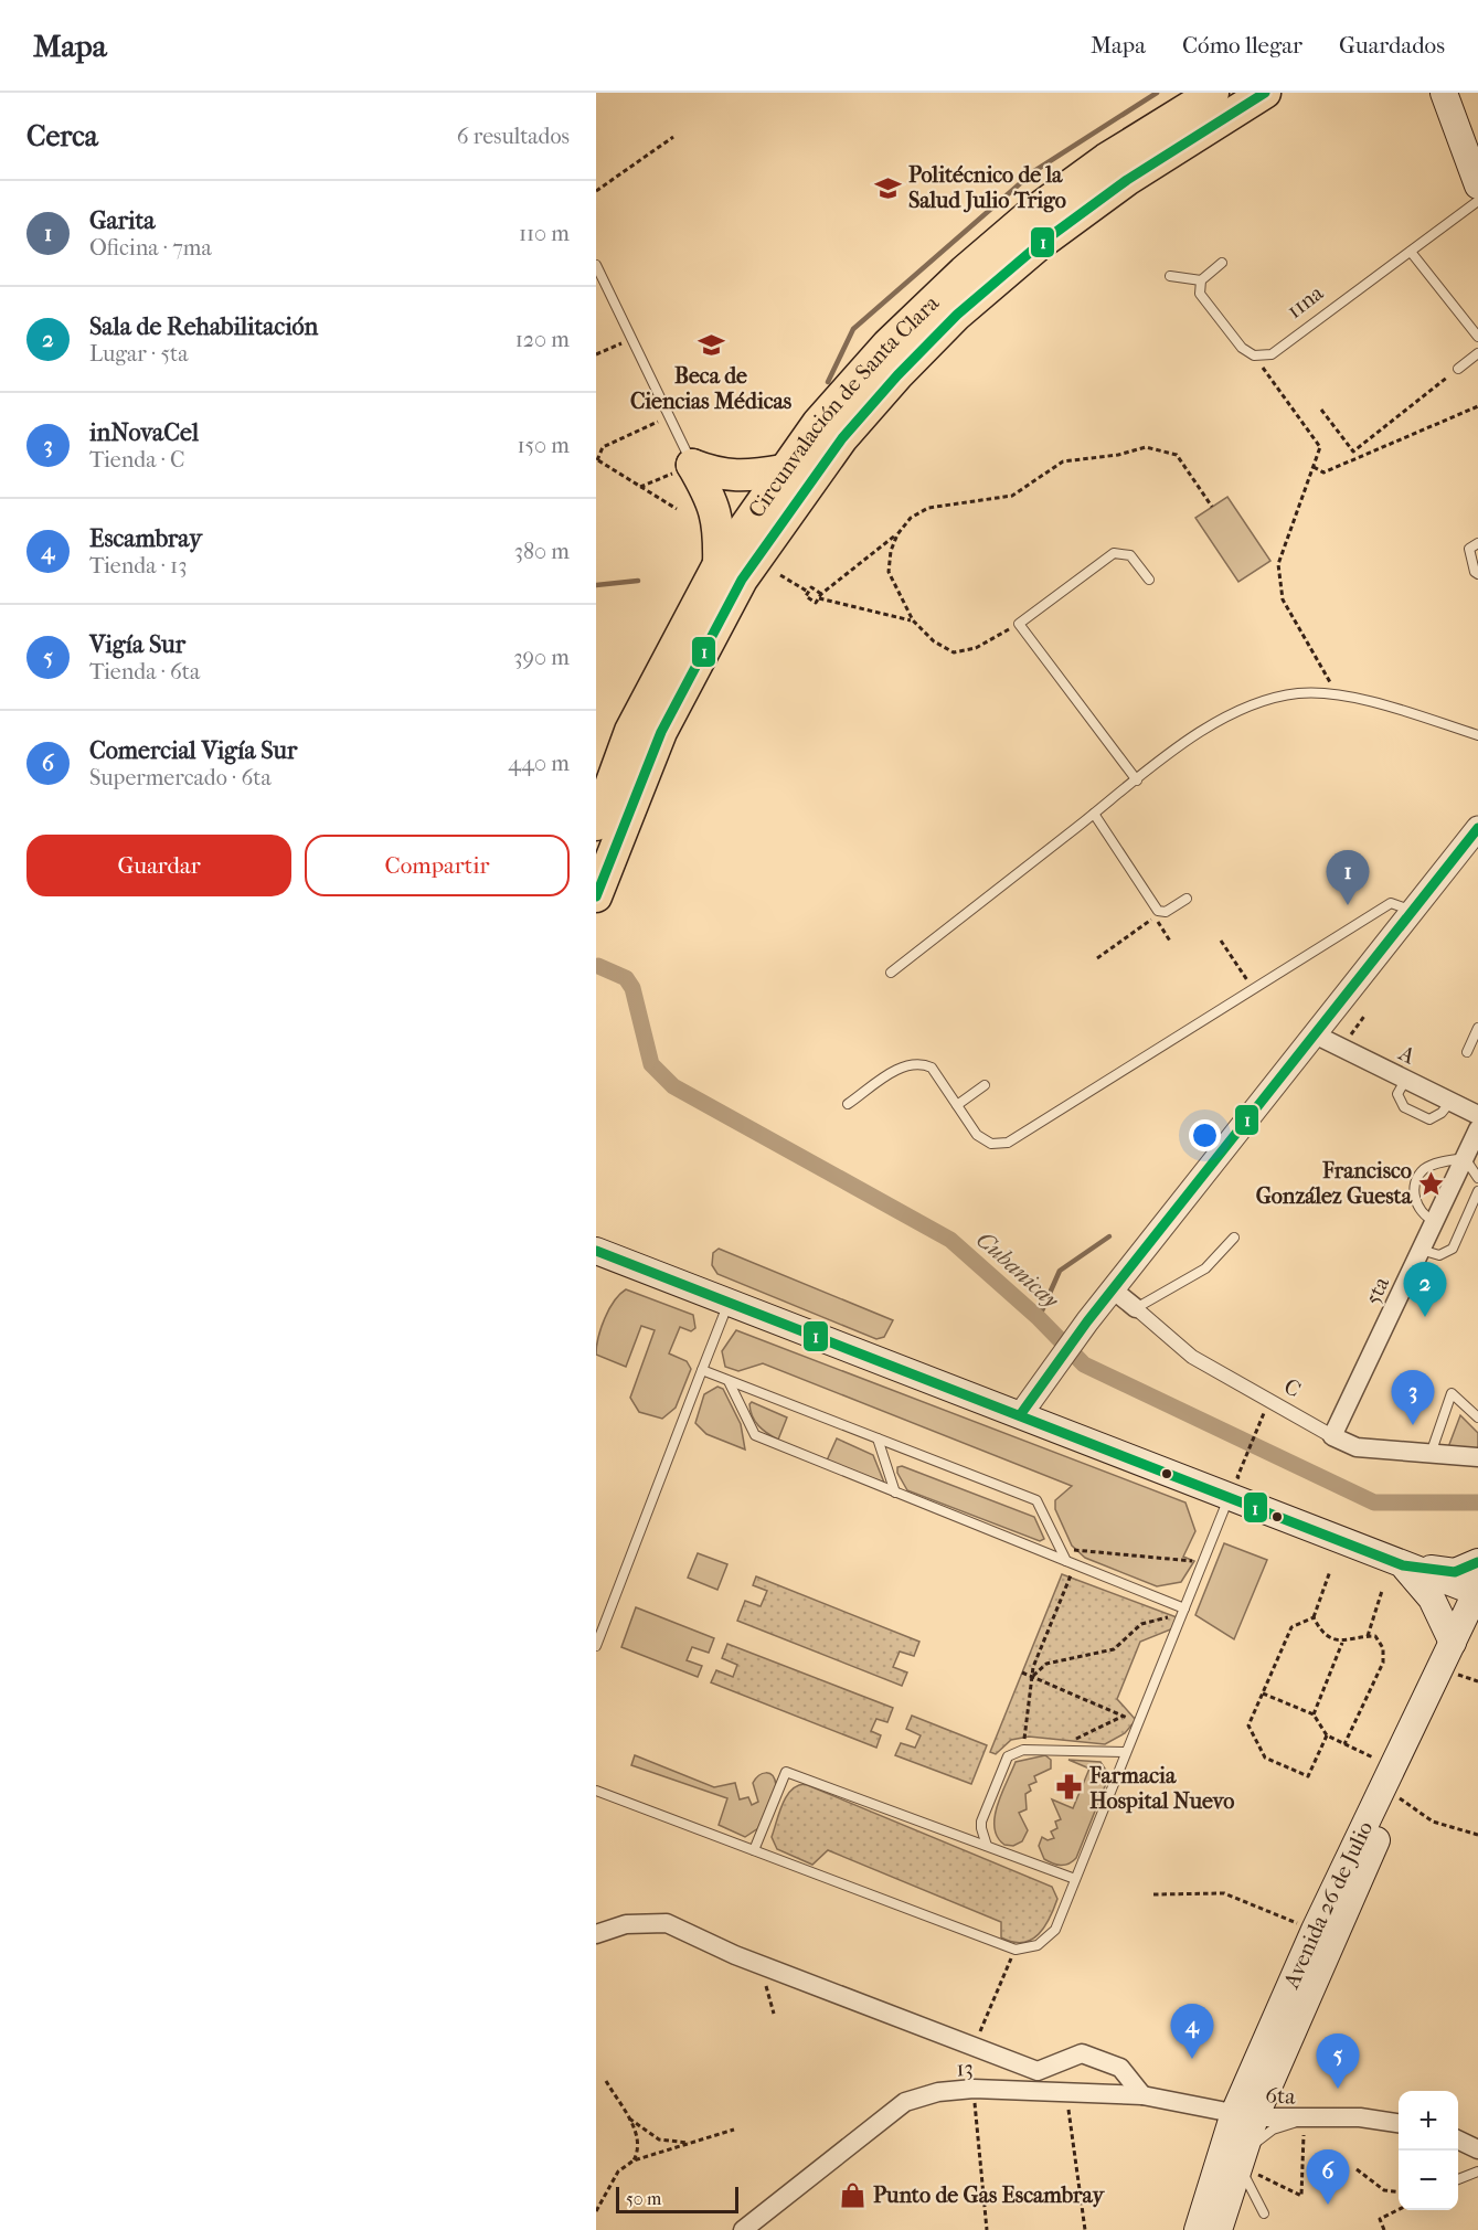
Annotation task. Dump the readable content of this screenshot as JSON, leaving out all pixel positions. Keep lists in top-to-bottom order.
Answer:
{
  "streets": {
    "highway": ["Circunvalación de Santa Clara"],
    "main road": ["Avenida 26 de Julio"],
    "street": [
      "A",
      "5ta",
      "C",
      "13",
      "6ta"
    ],
    "lane": ["11na"]
  },
  "crossings": [
    ["5ta", "C"],
    ["Avenida 26 de Julio", "13"],
    ["Avenida 26 de Julio", "6ta"],
    ["13", "6ta"]
  ],
  "water": ["Cubanicay"],
  "places": {
    "school or university": ["Politécnico de la Salud Julio Trigo", "Beca de Ciencias Médicas"],
    "place": ["Francisco González Guesta"],
    "pharmacy": ["Farmacia Hospital Nuevo"],
    "shop": ["Punto de Gas Escambray"]
  },
  "lines": ["transit line 1"],
  "scale_bar": "50 m",
  "page": {
    "header": "Mapa",
    "nav": ["Mapa", "Cómo llegar", "Guardados"],
    "heading": ["Cerca", "6 resultados"],
    "list": [
      {
        "mark": "1",
        "name": "Garita",
        "note": "Oficina · 7ma",
        "value": "110 m"
      },
      {
        "mark": "2",
        "name": "Sala de Rehabilitación",
        "note": "Lugar · 5ta",
        "value": "120 m"
      },
      {
        "mark": "3",
        "name": "inNovaCel",
        "note": "Tienda · C",
        "value": "150 m"
      },
      {
        "mark": "4",
        "name": "Escambray",
        "note": "Tienda · 13",
        "value": "380 m"
      },
      {
        "mark": "5",
        "name": "Vigía Sur",
        "note": "Tienda · 6ta",
        "value": "390 m"
      },
      {
        "mark": "6",
        "name": "Comercial Vigía Sur",
        "note": "Supermercado · 6ta",
        "value": "440 m"
      }
    ],
    "buttons": ["Guardar", "Compartir"],
    "pins": [
      "1",
      "2",
      "3",
      "4",
      "5",
      "6"
    ],
    "map_buttons": ["+", "−"],
    "scale": "50 m"
  }
}
